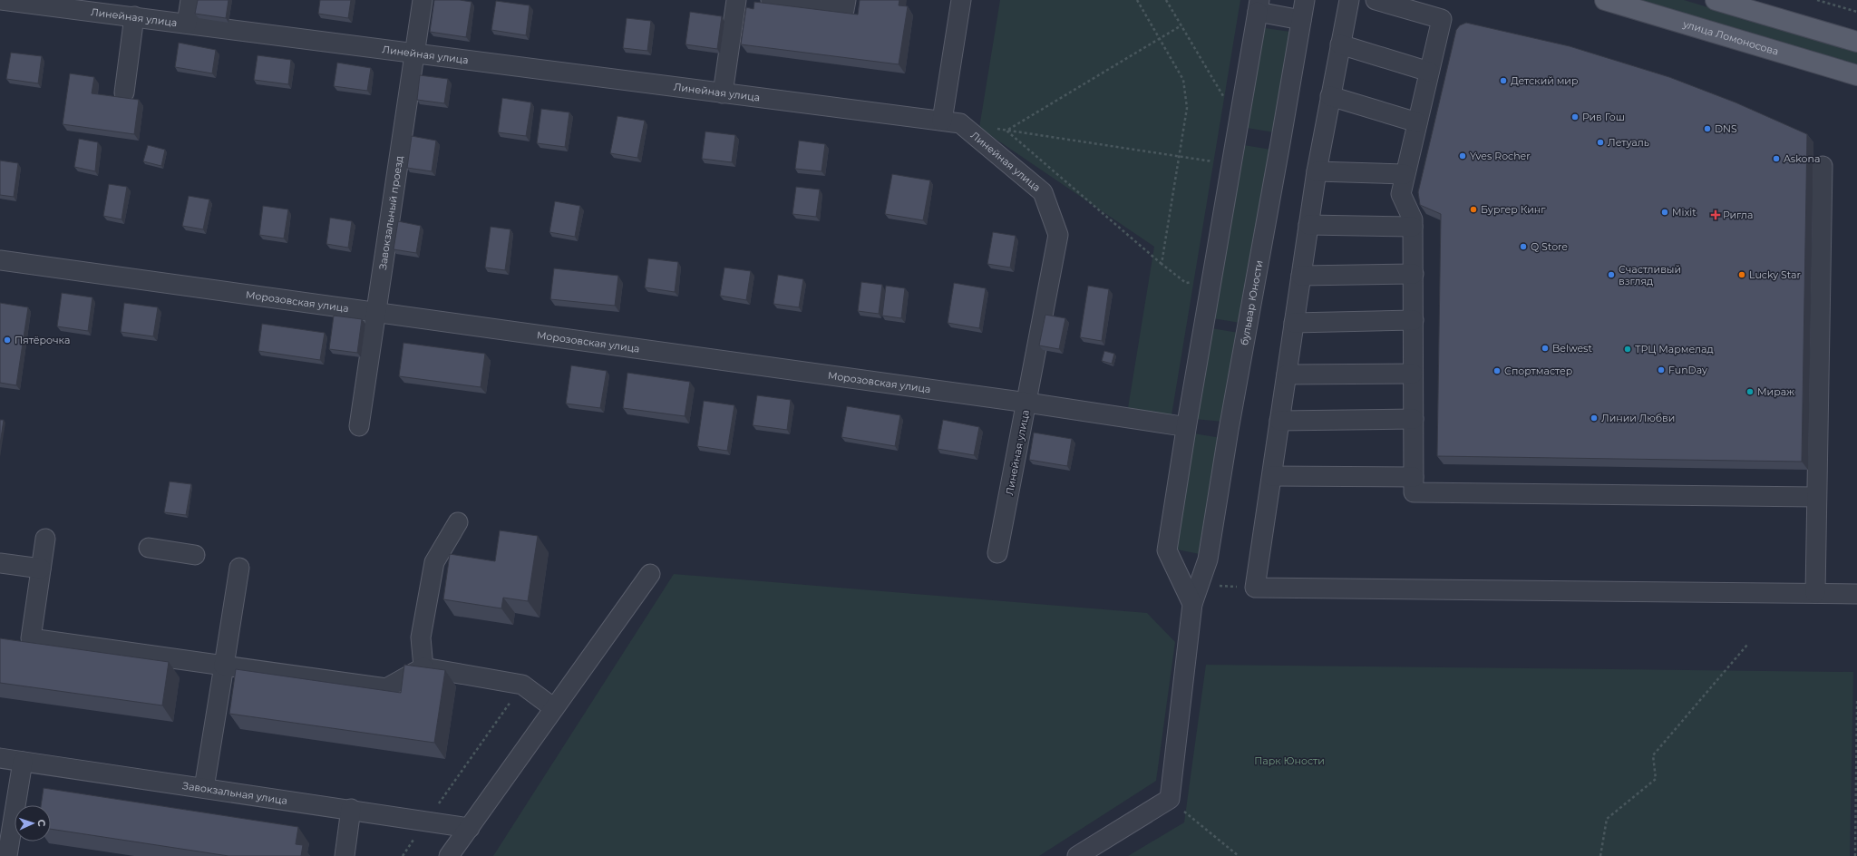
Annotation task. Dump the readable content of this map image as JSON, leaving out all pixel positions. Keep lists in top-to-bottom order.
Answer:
{
  "streets": {
    "main road": ["улица Ломоносова"],
    "street": [
      "Линейная улица",
      "Завокзальный проезд",
      "Морозовская улица",
      "бульвар Юности",
      "Завокзальная улица"
    ]
  },
  "crossings": [
    ["Линейная улица", "Завокзальный проезд"],
    ["Линейная улица", "Морозовская улица"],
    ["Завокзальный проезд", "Морозовская улица"]
  ],
  "parks": ["Парк Юности"],
  "places": {
    "other": [
      "Детский мир",
      "Рив Гош",
      "DNS",
      "Летуаль",
      "Yves Rocher",
      "Askona",
      "Бургер Кинг",
      "Mixit",
      "Q Store",
      "Счастливый взгляд",
      "Lucky Star",
      "Пятёрочка",
      "Belwest",
      "ТРЦ Мармелад",
      "FunDay",
      "Спортмастер",
      "Мираж",
      "Линии Любви"
    ],
    "health": ["Ригла"]
  },
  "north": "right"
}
